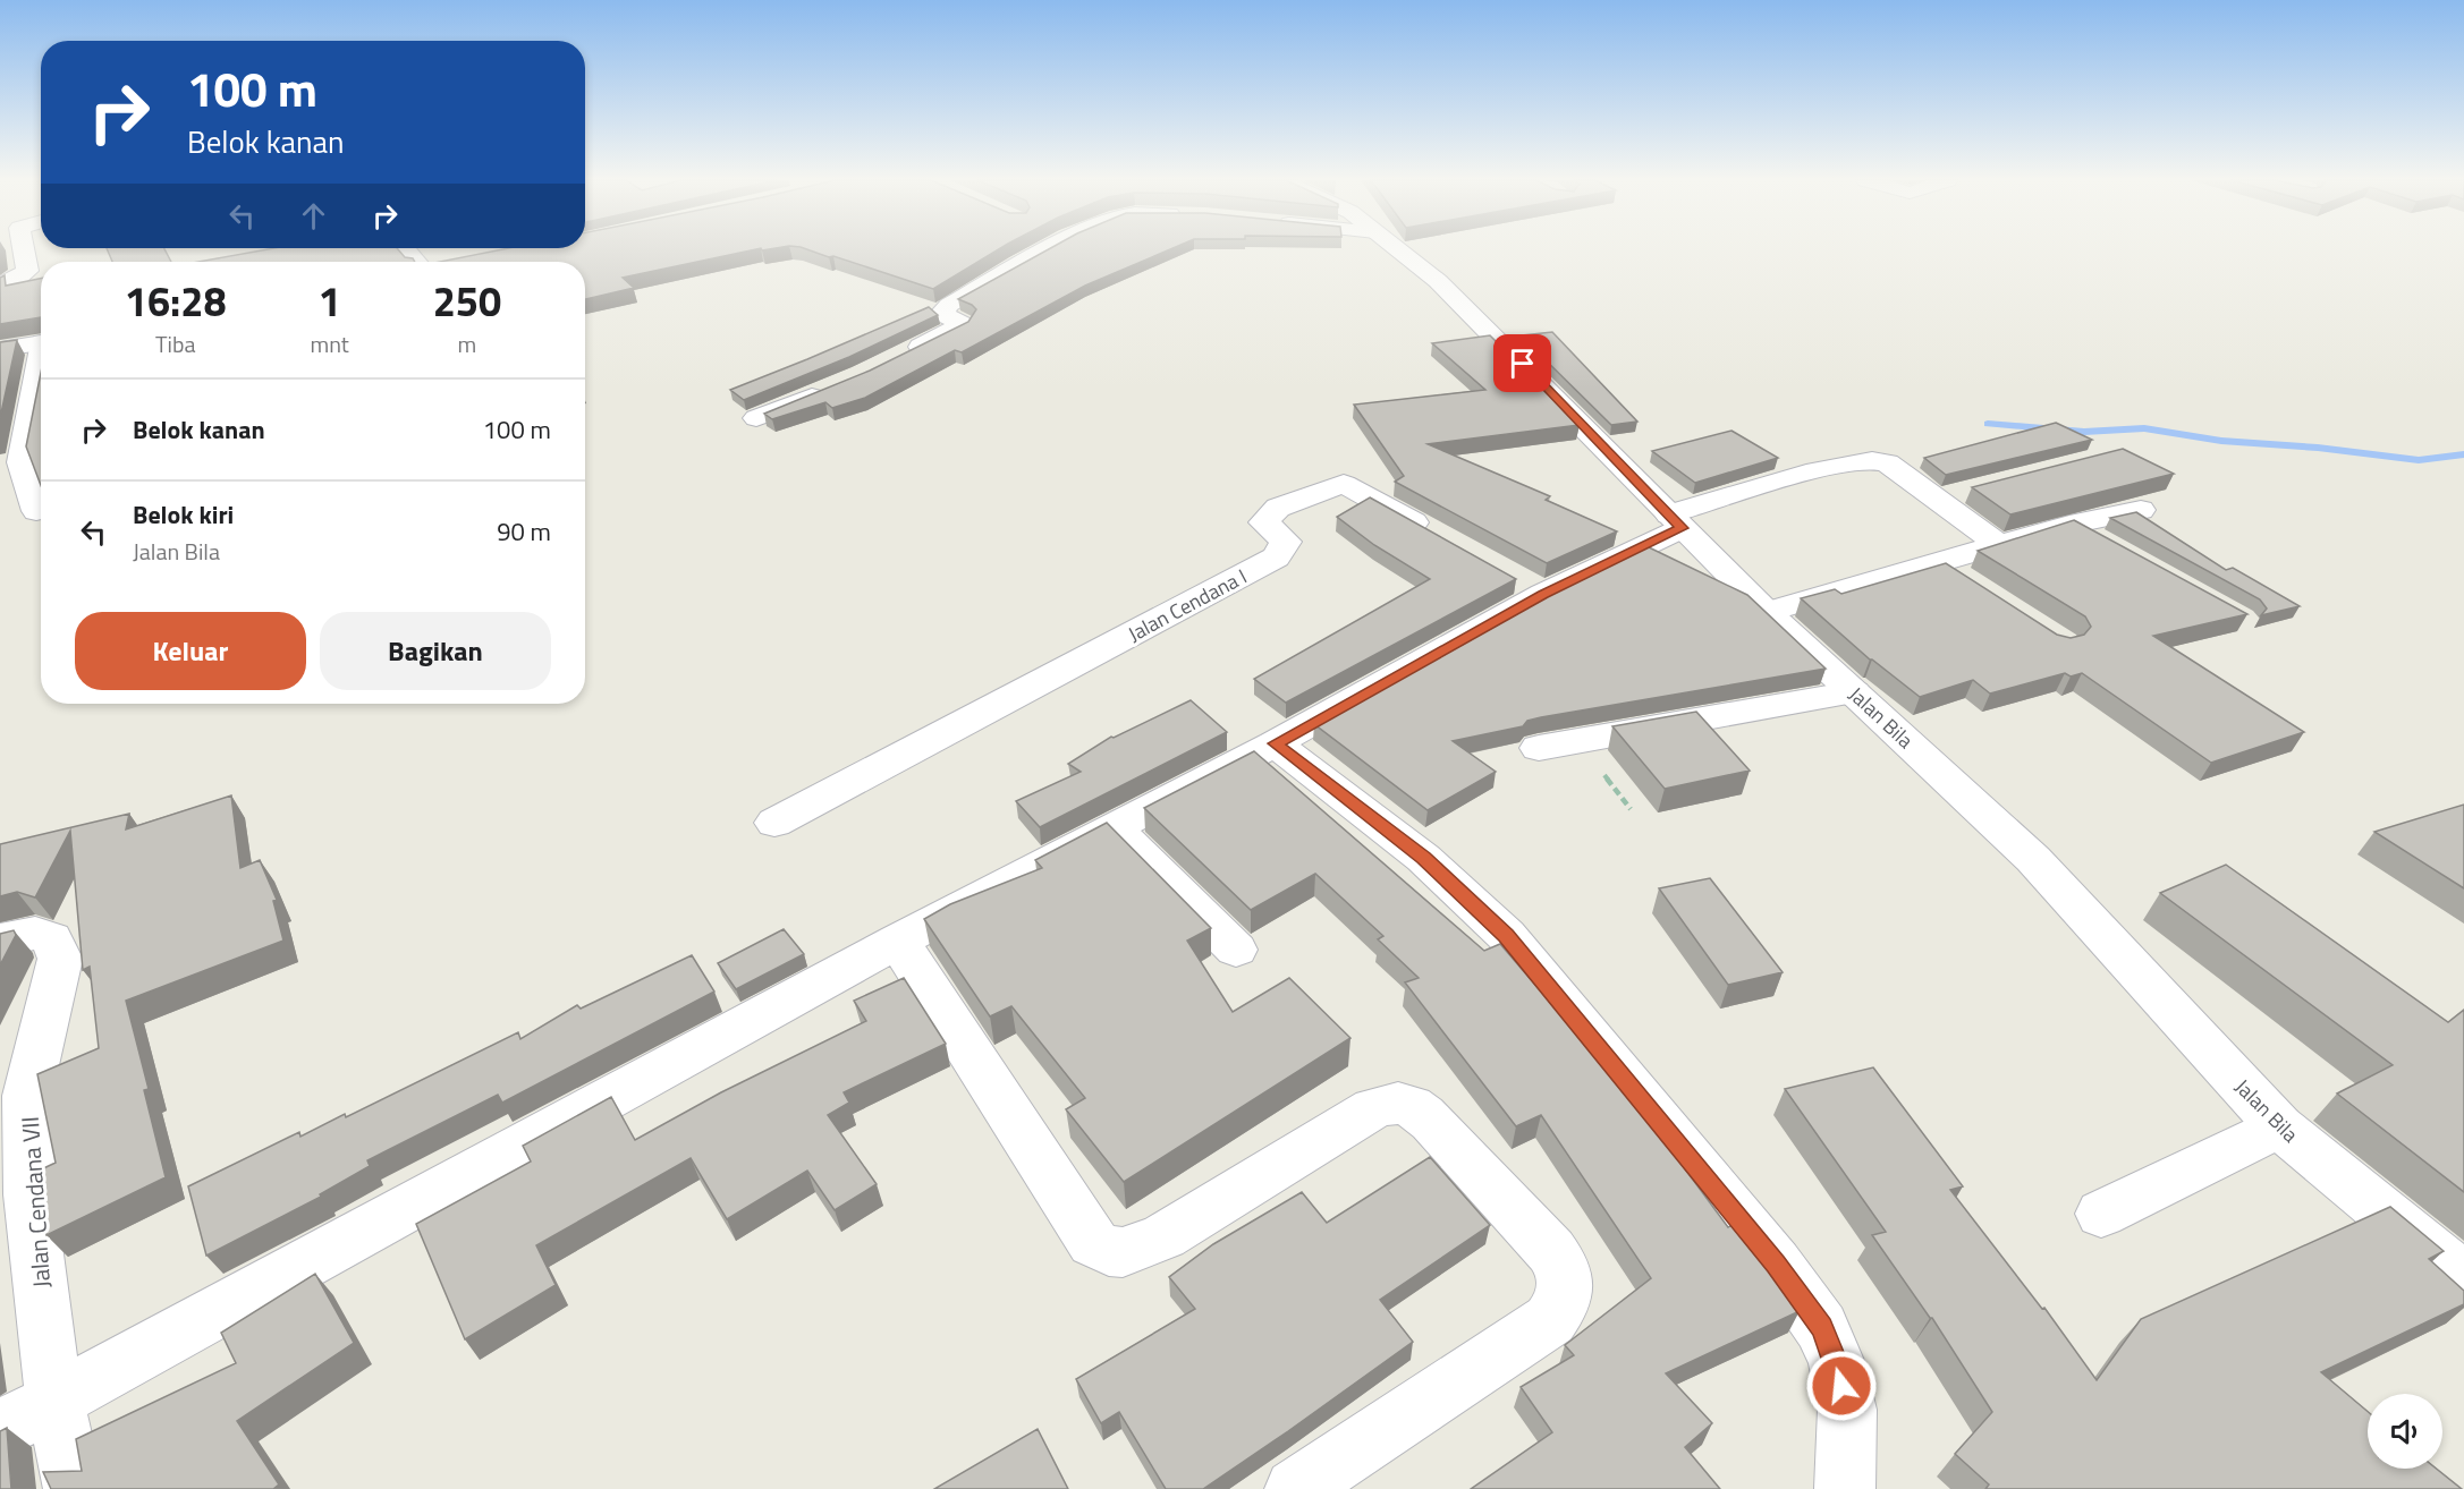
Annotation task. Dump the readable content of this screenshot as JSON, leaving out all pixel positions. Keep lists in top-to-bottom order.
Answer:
{
  "streets": {
    "street": ["Jalan Cendana I", "Jalan Bila", "Jalan Cendana VII"]
  },
  "page": {
    "turn": ["100 m", "Belok kanan"],
    "eta": [
      "16:28",
      "Tiba",
      "1",
      "mnt",
      "250",
      "m"
    ],
    "list": [
      {
        "name": "Belok kanan",
        "value": "100 m"
      },
      {
        "name": "Belok kiri",
        "note": "Jalan Bila",
        "value": "90 m"
      }
    ],
    "buttons": ["Keluar", "Bagikan"]
  }
}
